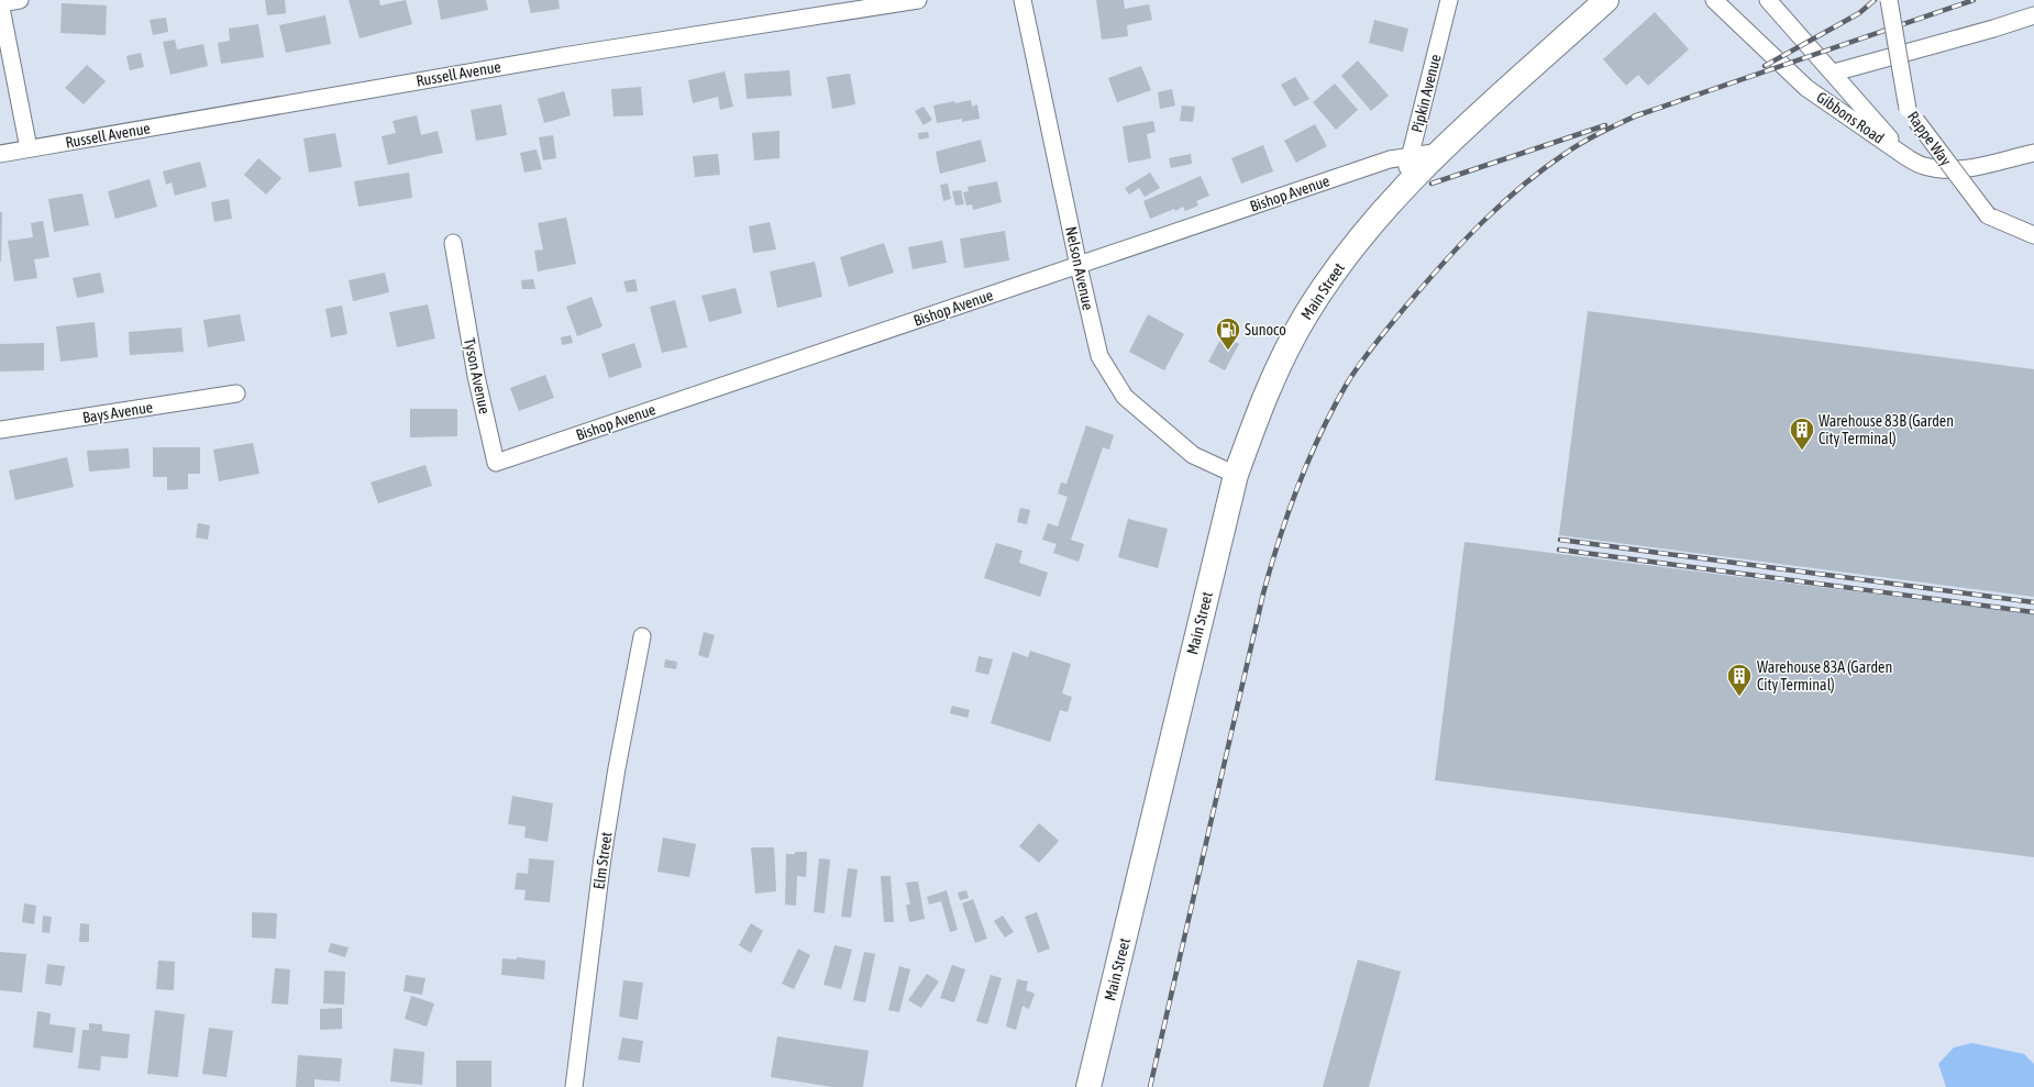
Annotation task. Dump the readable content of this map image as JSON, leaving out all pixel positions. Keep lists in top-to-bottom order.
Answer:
{
  "streets": {
    "main road": ["Main Street"],
    "street": [
      "Russell Avenue",
      "Pipkin Avenue",
      "Gibbons Road",
      "Rappe Way",
      "Bishop Avenue",
      "Nelson Avenue",
      "Tyson Avenue",
      "Bays Avenue",
      "Elm Street"
    ]
  },
  "crossings": [
    ["Pipkin Avenue", "Bishop Avenue"],
    ["Pipkin Avenue", "Main Street"],
    ["Bishop Avenue", "Nelson Avenue"],
    ["Bishop Avenue", "Main Street"],
    ["Bishop Avenue", "Tyson Avenue"],
    ["Nelson Avenue", "Main Street"]
  ],
  "places": {
    "fuel station": ["Sunoco"],
    "building": ["Warehouse 83B (Garden City Terminal)", "Warehouse 83A (Garden City Terminal)"]
  }
}
